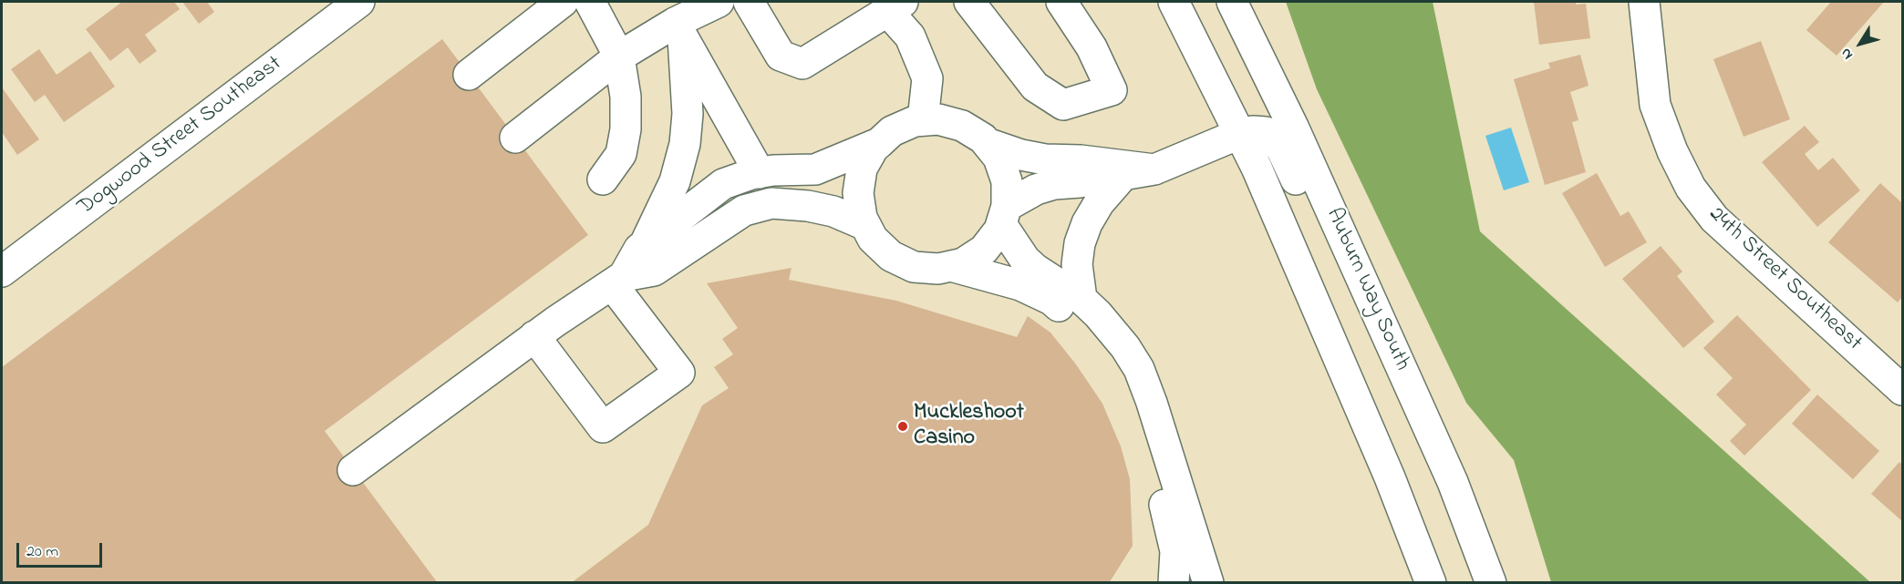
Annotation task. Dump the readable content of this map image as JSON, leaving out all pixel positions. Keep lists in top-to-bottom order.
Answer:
{
  "streets": {
    "main road": ["Dogwood Street Southeast", "24th Street Southeast", "Auburn Way South"]
  },
  "places": ["Muckleshoot Casino"],
  "scale_bar": "20 m",
  "north": "bottom left"
}
